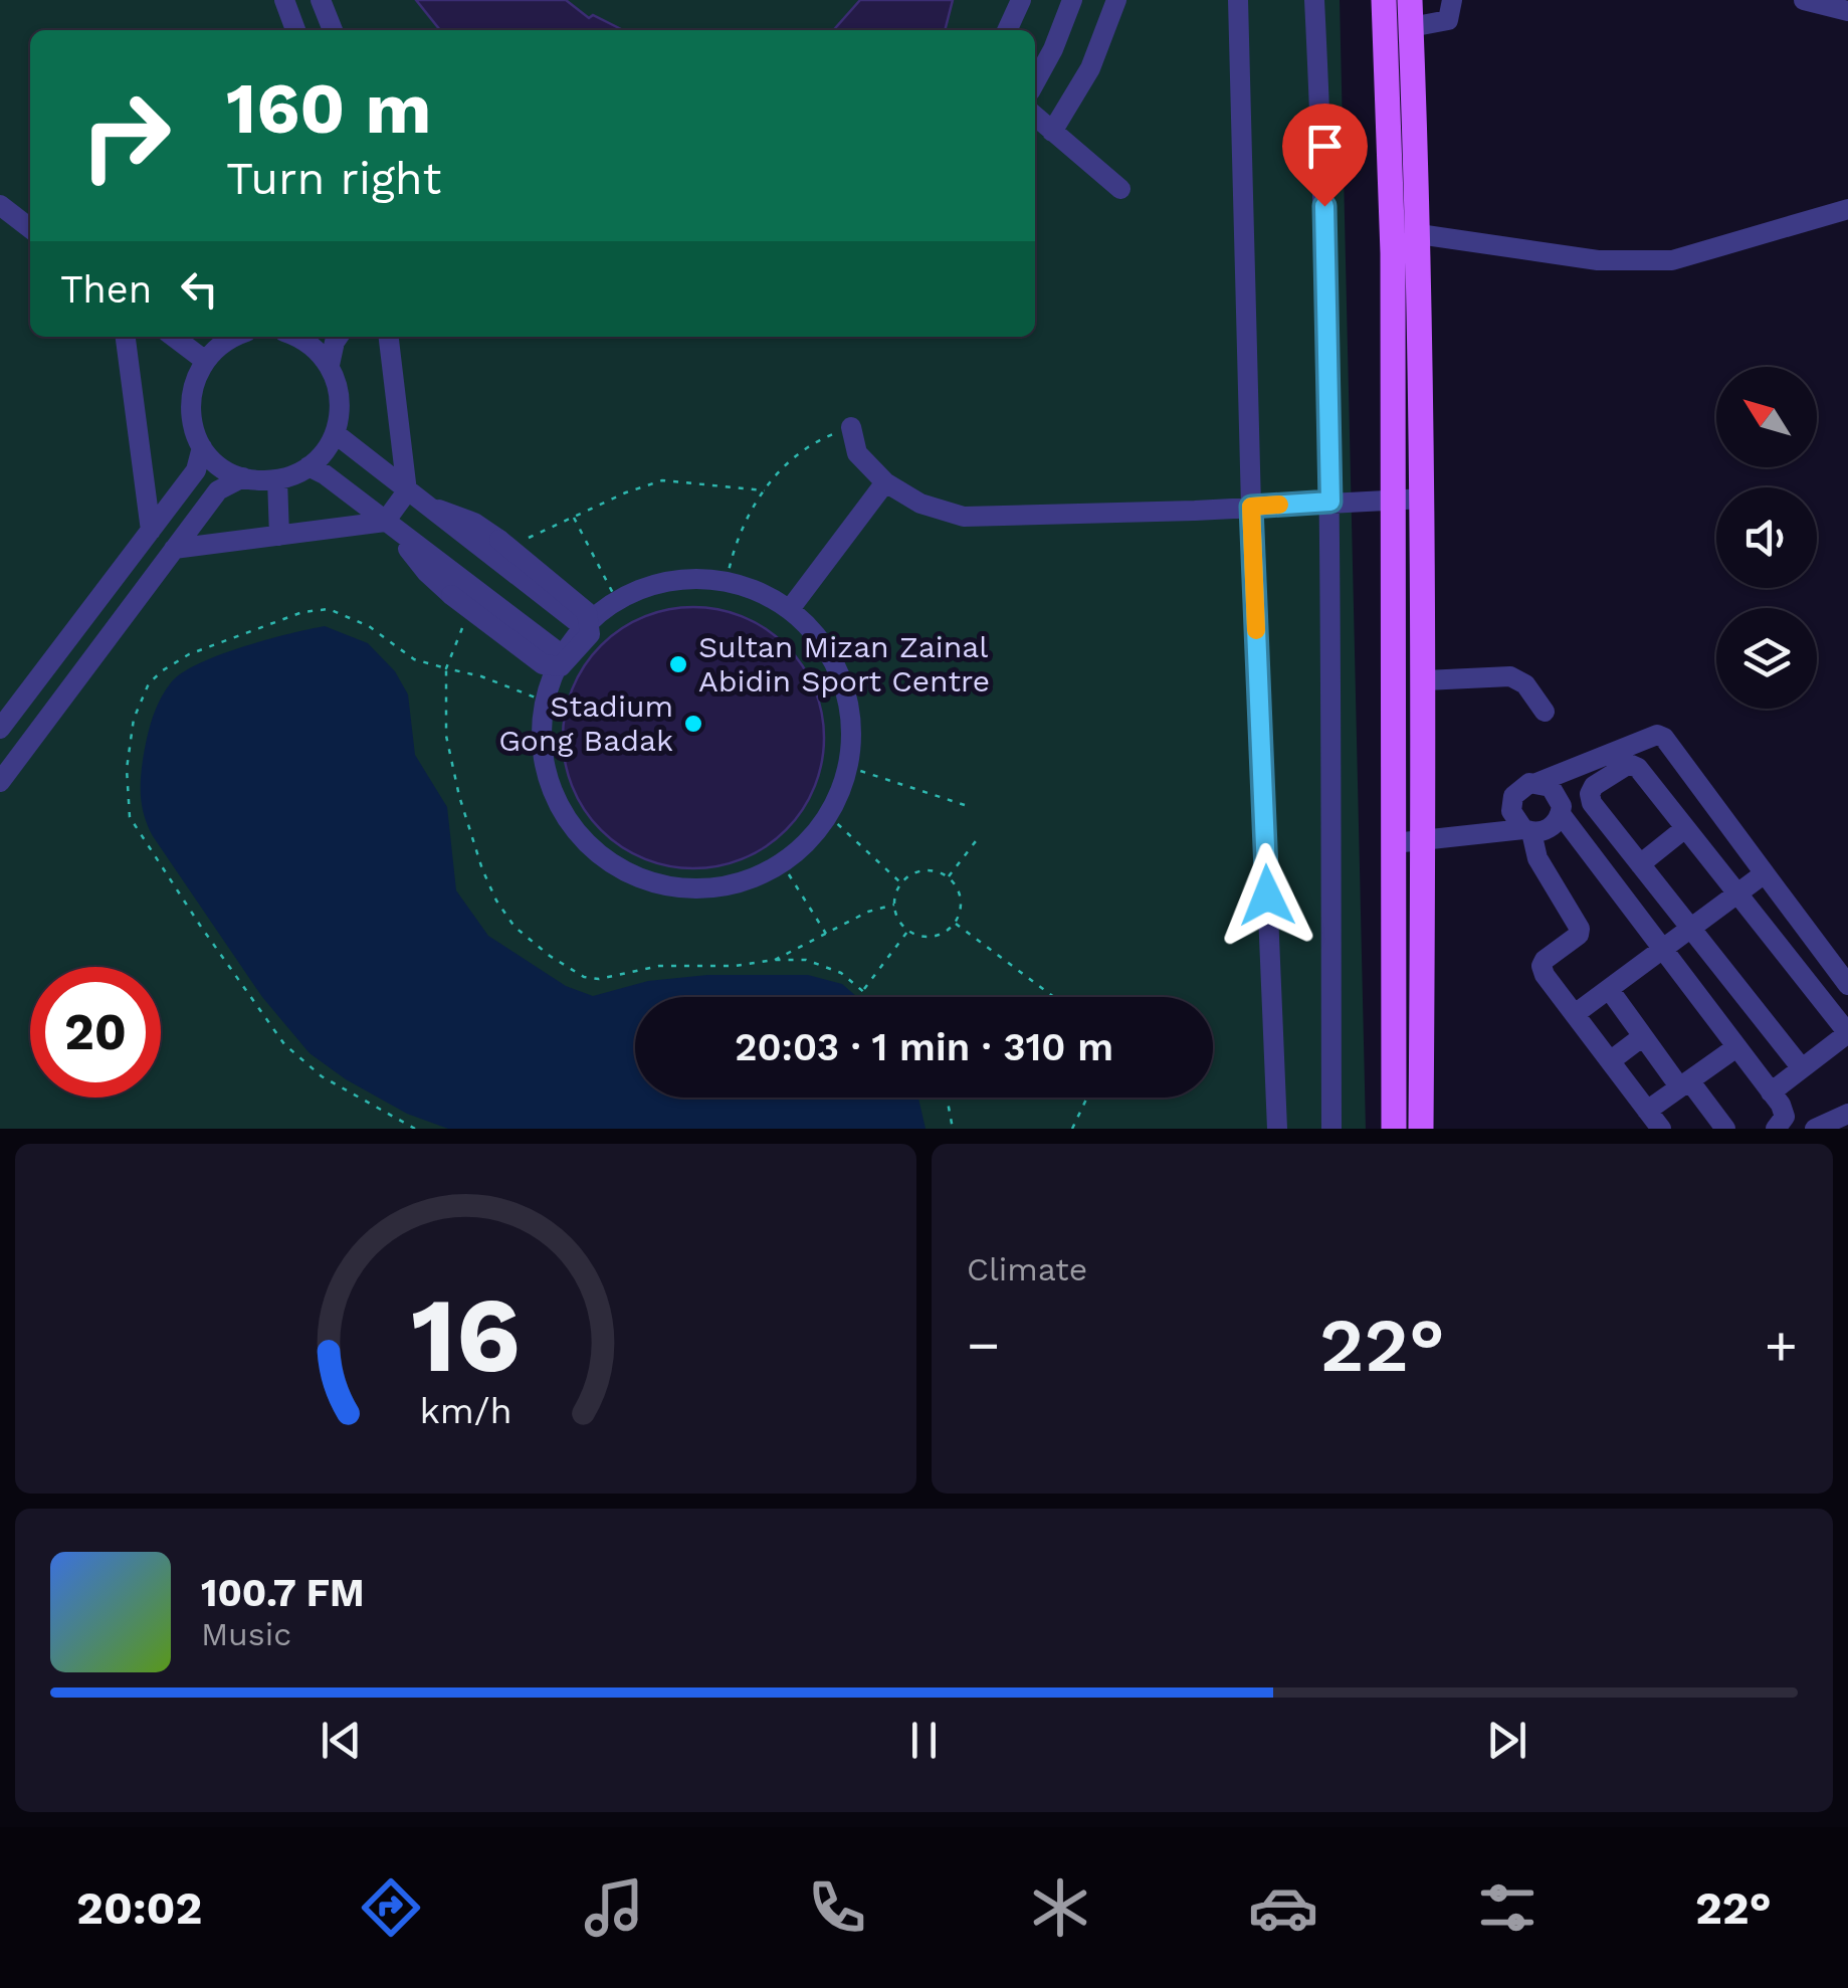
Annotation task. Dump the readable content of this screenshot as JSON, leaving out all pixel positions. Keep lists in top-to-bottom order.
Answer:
{
  "places": ["Sultan Mizan Zainal Abidin Sport Centre", "Stadium Gong Badak"],
  "north": "top left",
  "page": {
    "turn": ["160 m", "Turn right"],
    "then": "Then",
    "limit": "20",
    "trip": "20:03 · 1 min · 310 m",
    "tile": "Climate",
    "heat": ["−", "22°", "+"],
    "song": ["100.7 FM", "Music"],
    "tabs": ["20:02", "22°"],
    "gauge": ["16", "km/h"]
  }
}
